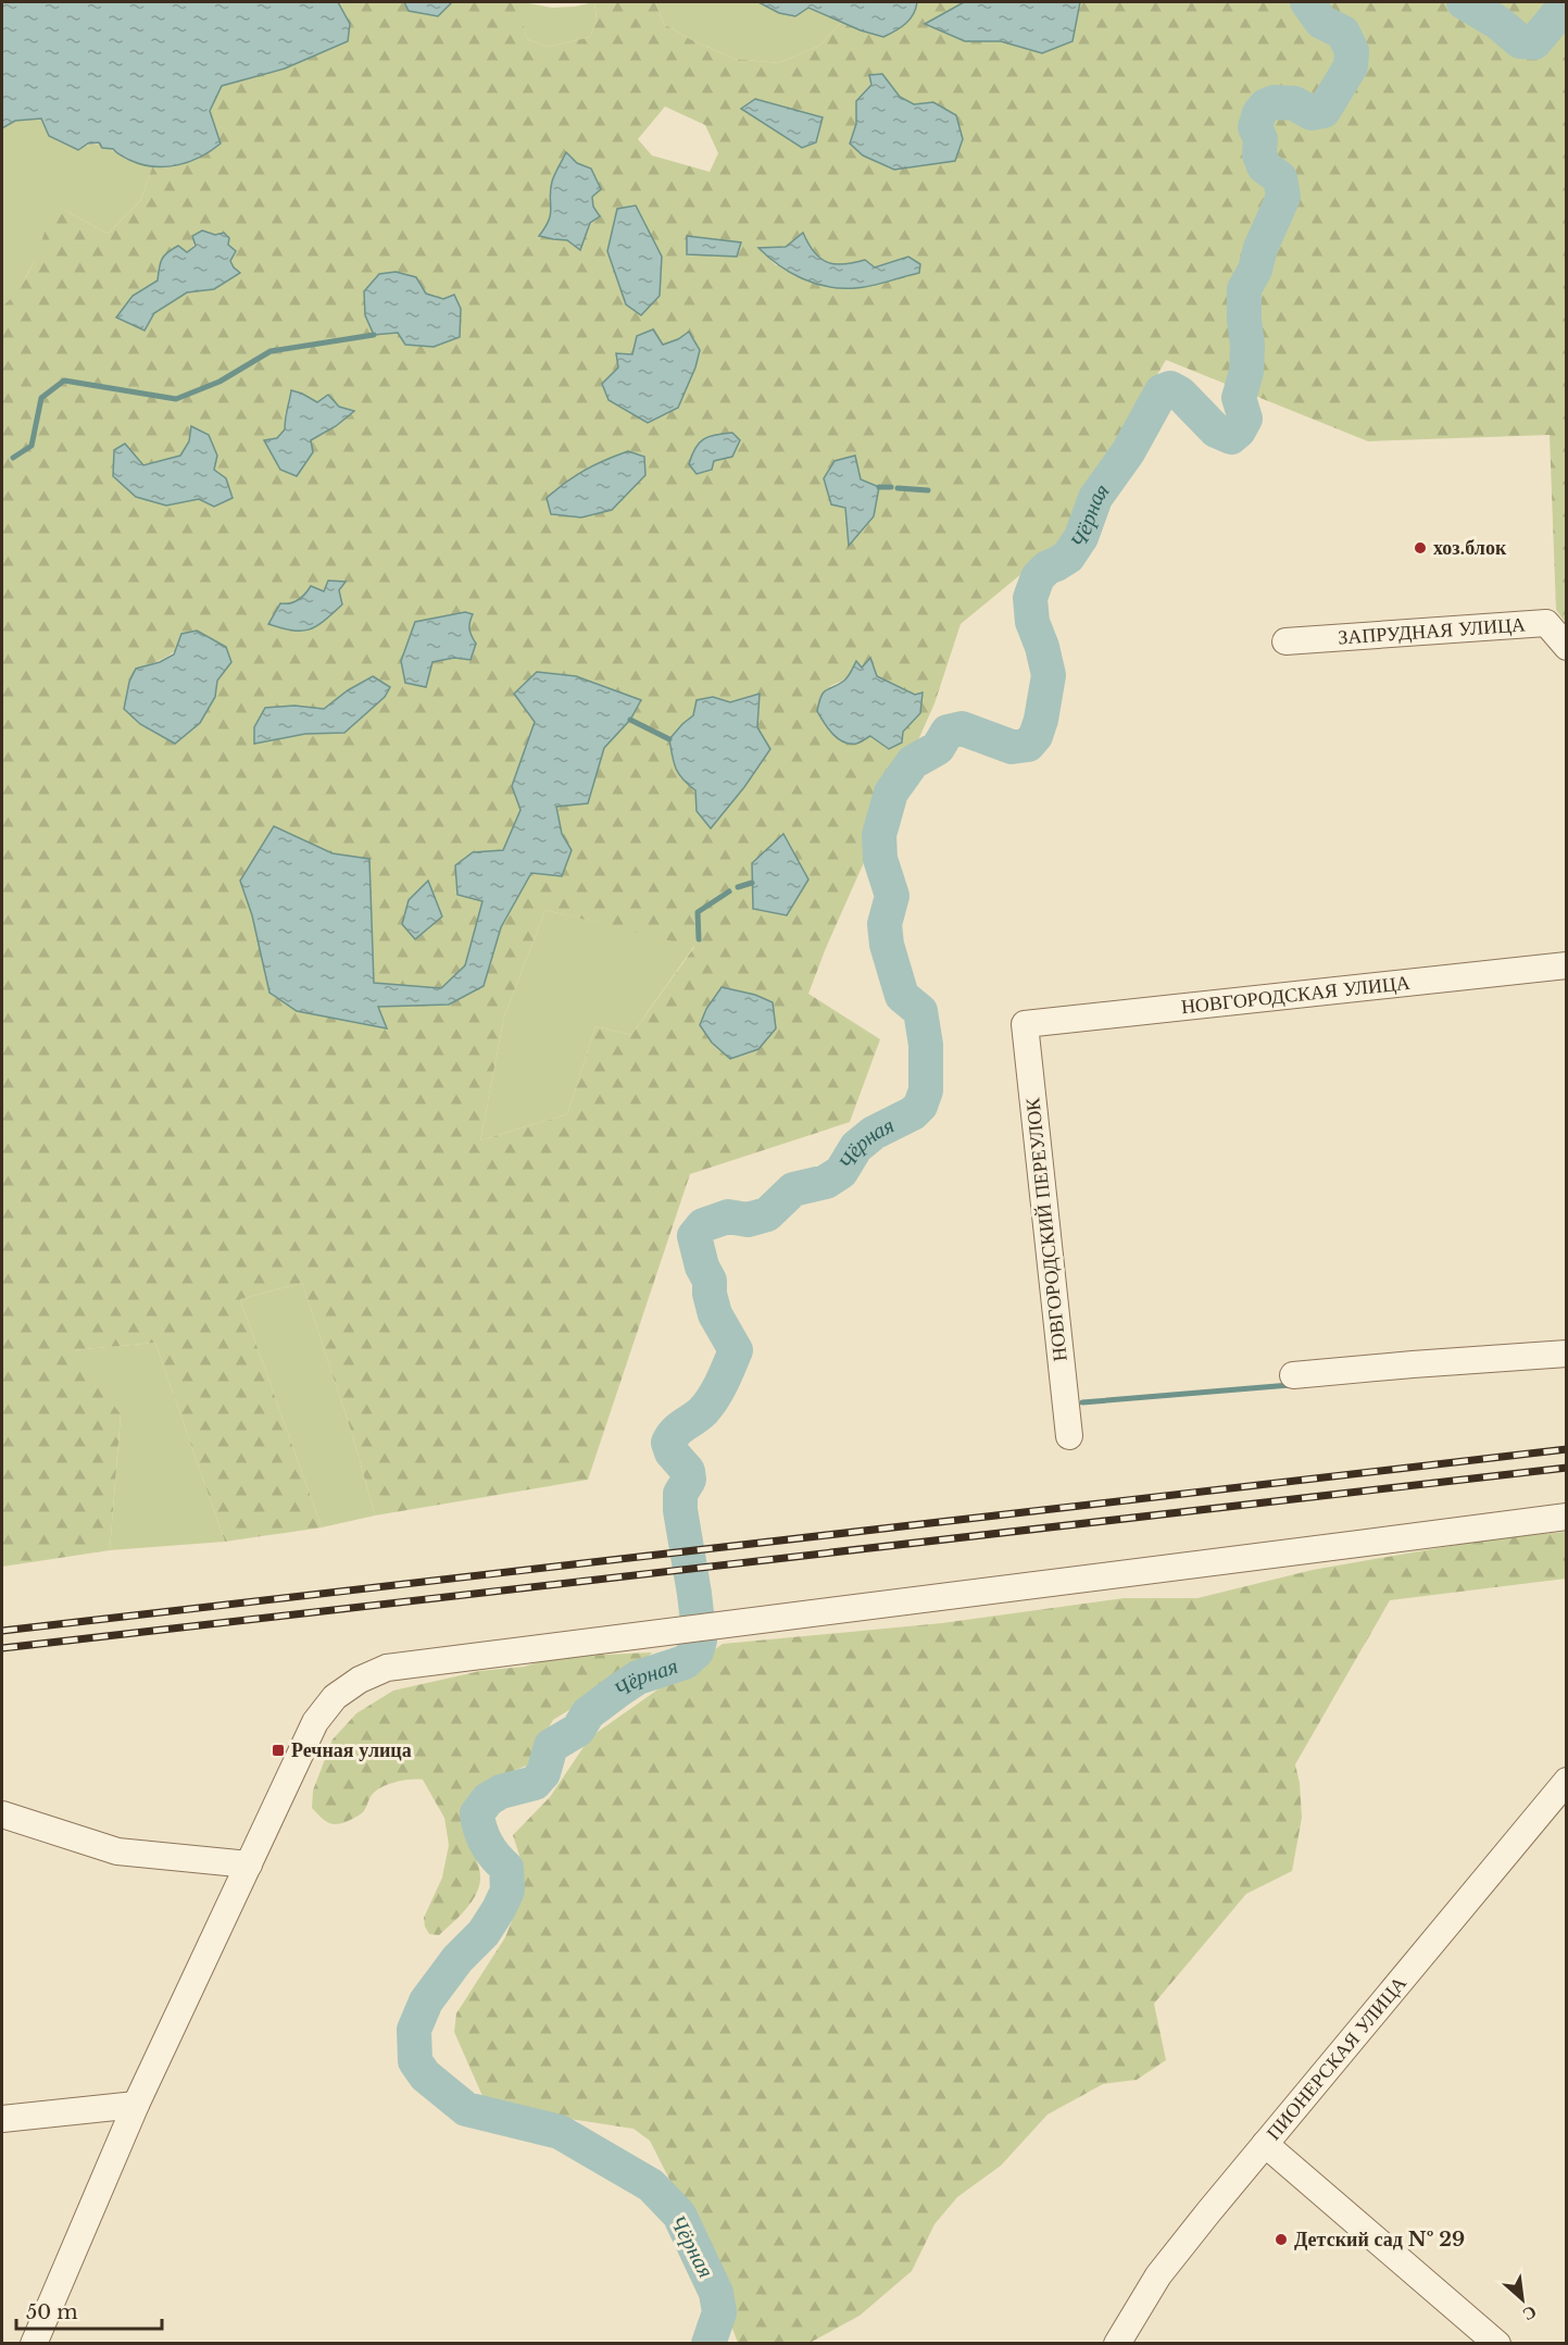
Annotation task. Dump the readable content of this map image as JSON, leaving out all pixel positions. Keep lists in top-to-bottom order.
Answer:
{
  "streets": {
    "street": [
      "ЗАПРУДНАЯ УЛИЦА",
      "НОВГОРОДСКАЯ УЛИЦА",
      "НОВГОРОДСКИЙ ПЕРЕУЛОК",
      "ПИОНЕРСКАЯ УЛИЦА"
    ]
  },
  "crossings": [
    ["НОВГОРОДСКАЯ УЛИЦА", "НОВГОРОДСКИЙ ПЕРЕУЛОК"]
  ],
  "water": ["Чёрная"],
  "places": {
    "other": ["хоз.блок", "Детский сад № 29"],
    "transit": ["Речная улица"]
  },
  "scale_bar": "50 m",
  "north": "bottom right"
}
